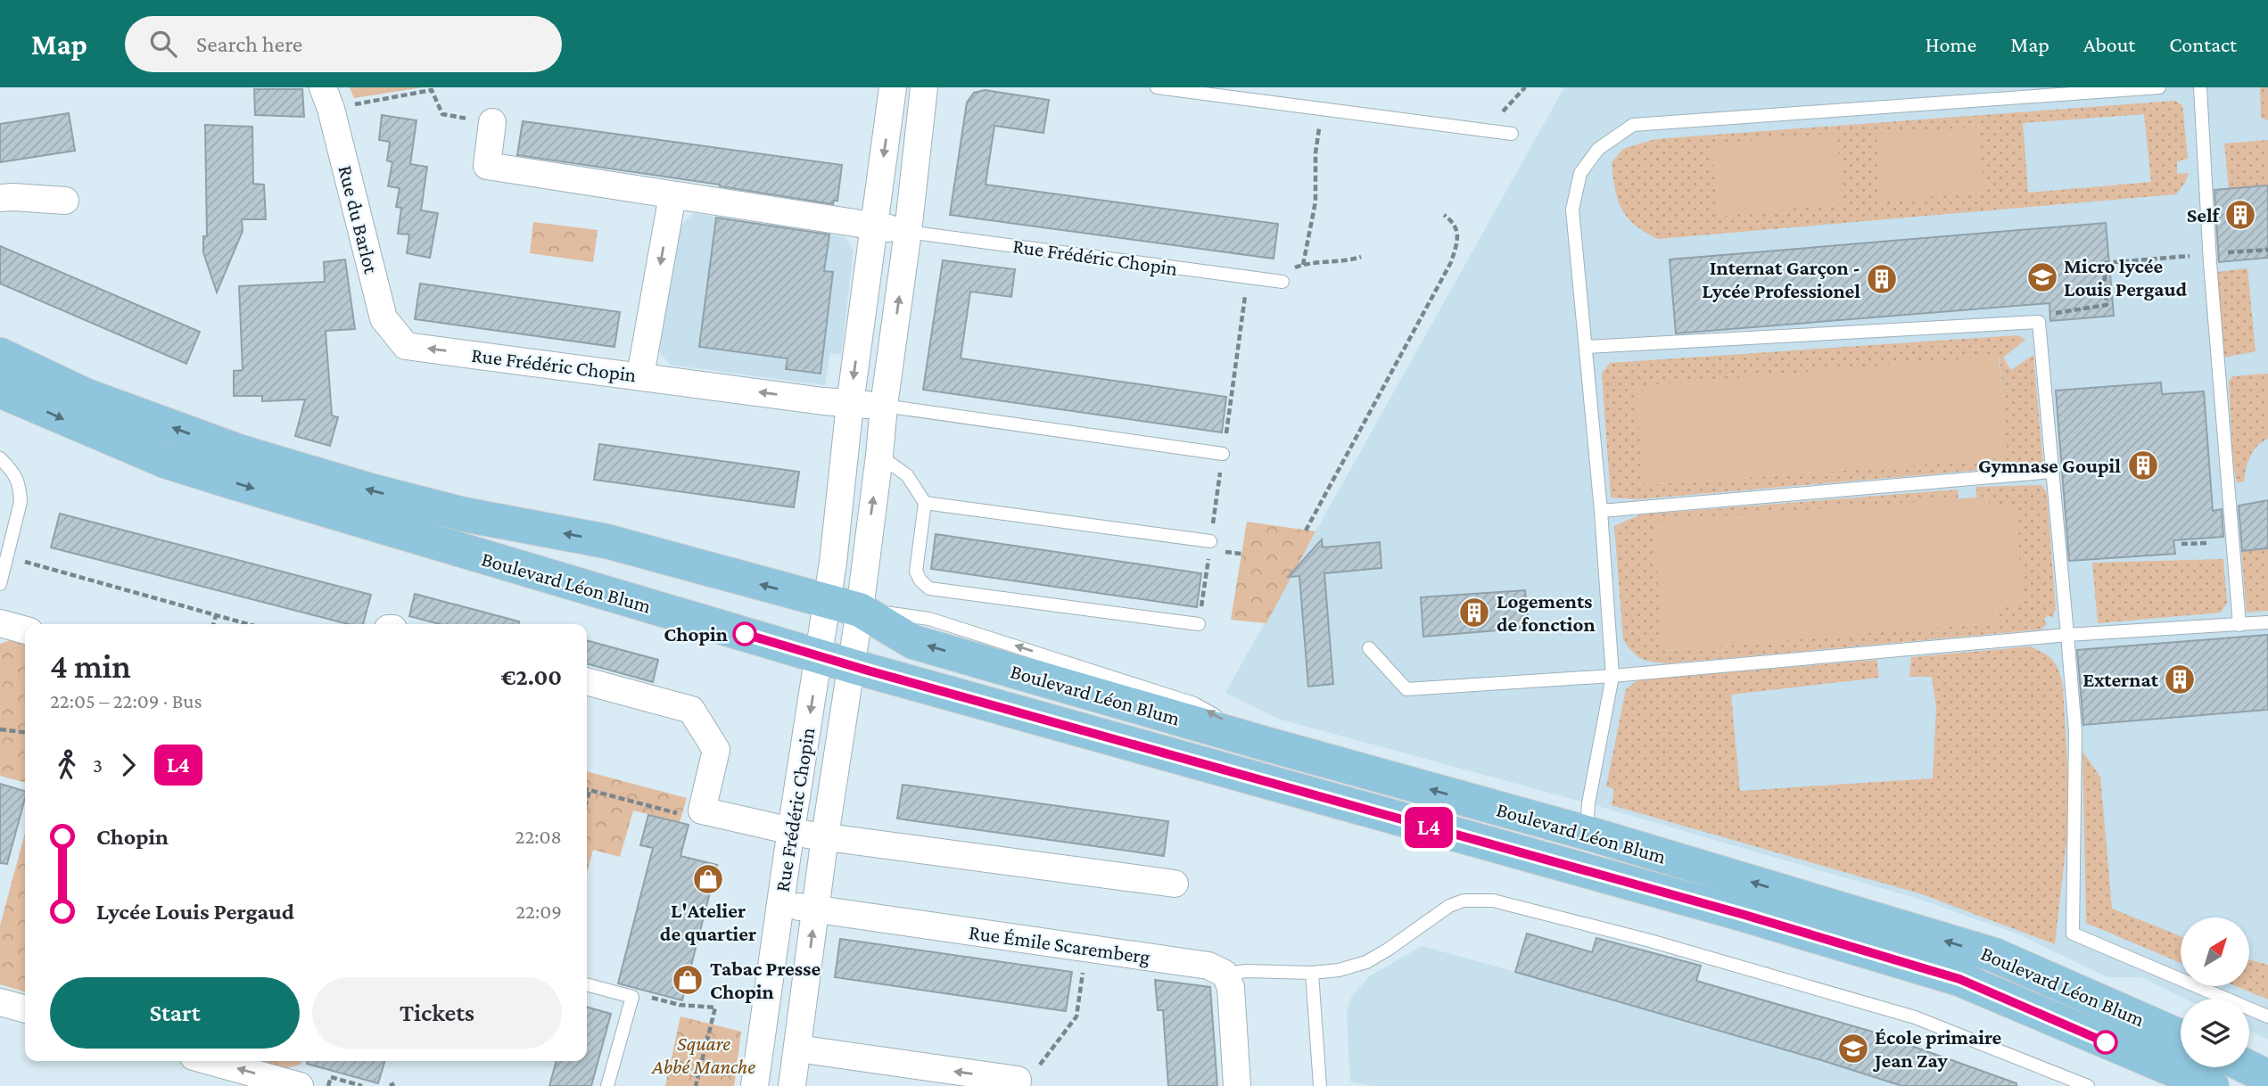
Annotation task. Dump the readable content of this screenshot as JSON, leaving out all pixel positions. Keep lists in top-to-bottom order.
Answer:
{
  "streets": {
    "main road": ["Boulevard Léon Blum"],
    "street": ["Rue du Barlot", "Rue Frédéric Chopin", "Rue Émile Scaremberg"]
  },
  "crossings": [
    ["Rue du Barlot", "Rue Frédéric Chopin"],
    ["Rue Frédéric Chopin", "Boulevard Léon Blum"],
    ["Rue Frédéric Chopin", "Rue Émile Scaremberg"]
  ],
  "parks": ["Square Abbé Manche"],
  "places": {
    "building": [
      "Self",
      "Internat Garçon - Lycée Professionel",
      "Gymnase Goupil",
      "Logements de fonction",
      "Externat"
    ],
    "school or university": ["Micro lycée Louis Pergaud", "École primaire Jean Zay"],
    "other": ["Chopin"],
    "shop": ["L'Atelier de quartier", "Tabac Presse Chopin"]
  },
  "lines": ["bus line L4"],
  "north": "top right",
  "page": {
    "header": "Map",
    "search": "Search here",
    "nav": [
      "Home",
      "Map",
      "About",
      "Contact"
    ],
    "on_map": "L4",
    "heading": ["4 min", "22:05 – 22:09 · Bus", "€2.00"],
    "legs": ["3", "L4"],
    "list": [
      {
        "name": "Chopin",
        "value": "22:08"
      },
      {
        "name": "Lycée Louis Pergaud",
        "value": "22:09"
      }
    ],
    "buttons": ["Start", "Tickets"]
  }
}
